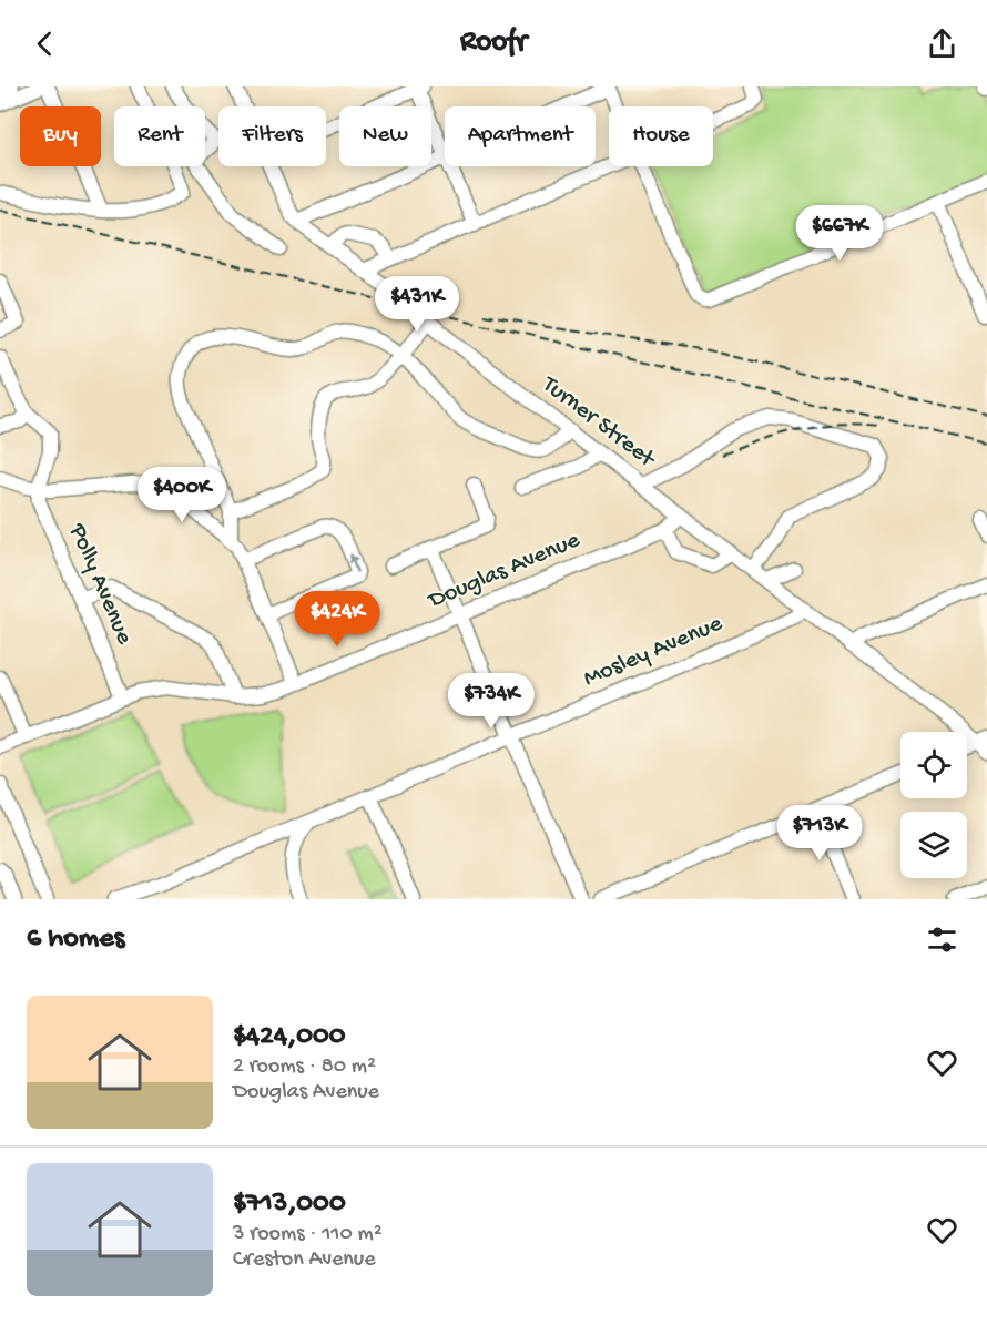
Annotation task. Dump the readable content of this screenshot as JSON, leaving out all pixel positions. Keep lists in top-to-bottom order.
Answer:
{
  "streets": {
    "street": [
      "Turner Street",
      "Douglas Avenue",
      "Polly Avenue",
      "Mosley Avenue"
    ]
  },
  "crossings": [
    ["Turner Street", "Douglas Avenue"],
    ["Turner Street", "Mosley Avenue"],
    ["Douglas Avenue", "Polly Avenue"]
  ],
  "page": {
    "header": "Roofr",
    "chip": [
      "Buy",
      "Rent",
      "Filters",
      "New",
      "Apartment",
      "House"
    ],
    "price": [
      "$667K",
      "$431K",
      "$400K",
      "$424K",
      "$734K",
      "$713K"
    ],
    "heading": "6 homes",
    "list": [
      {
        "name": "$424,000",
        "note": "2 rooms · 80 m² · Douglas Avenue"
      },
      {
        "name": "$713,000",
        "note": "3 rooms · 110 m² · Creston Avenue"
      }
    ]
  }
}
